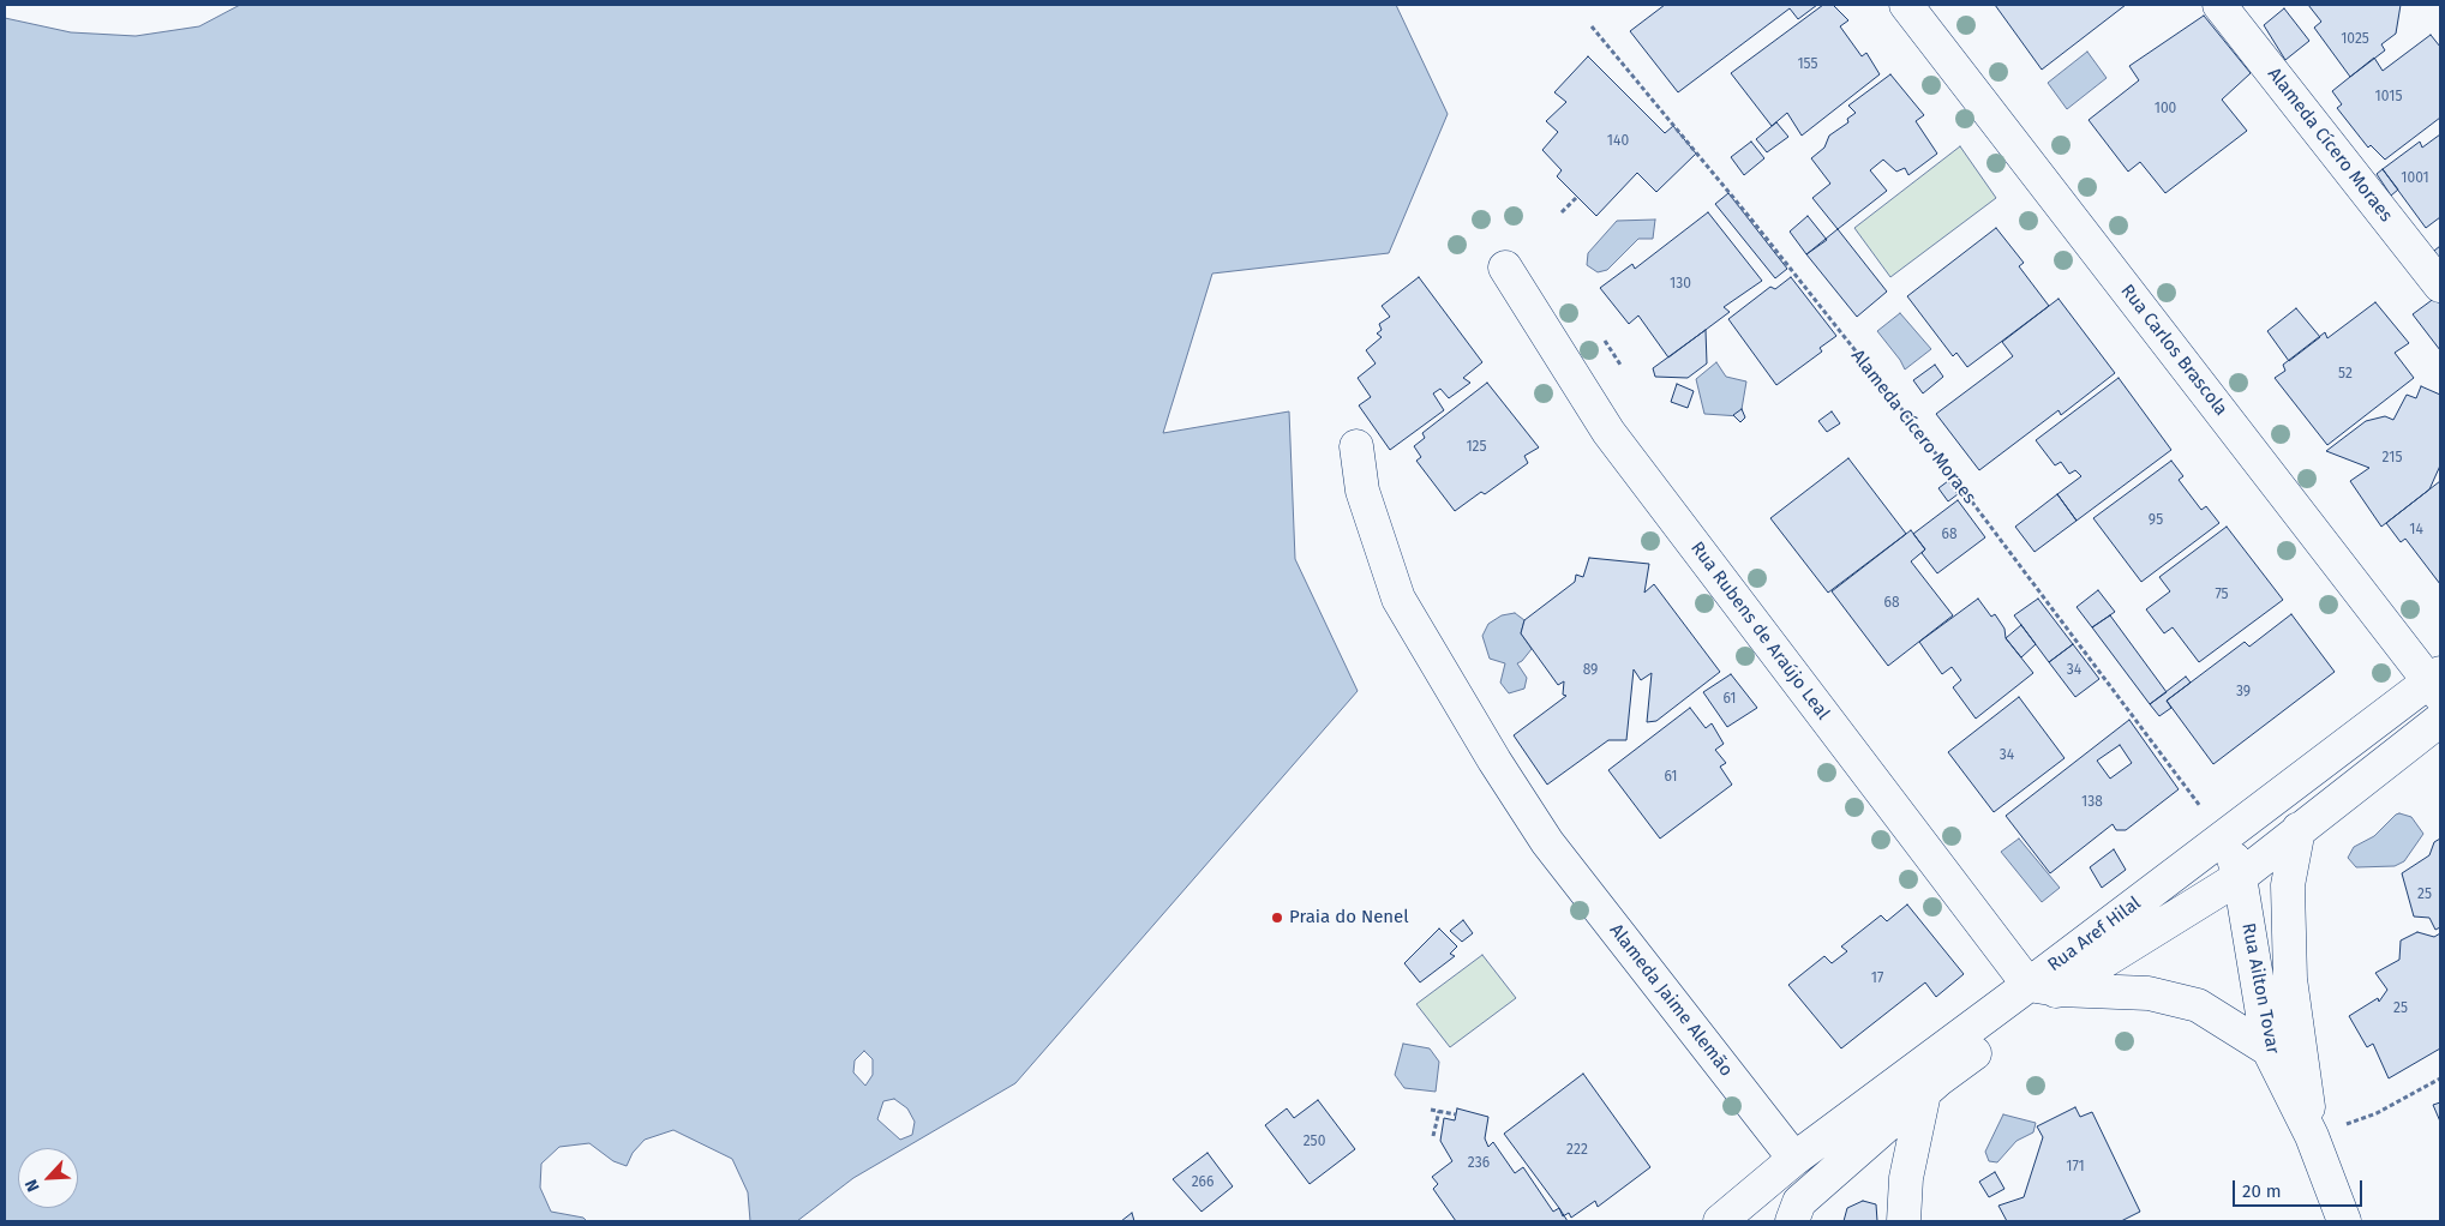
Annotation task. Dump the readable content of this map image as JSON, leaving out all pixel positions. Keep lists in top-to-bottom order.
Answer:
{
  "streets": {
    "street": [
      "Alameda Cícero Moraes",
      "Rua Carlos Brascola",
      "Rua Rubens de Araújo Leal",
      "Rua Aref Hilal",
      "Rua Ailton Tovar",
      "Alameda Jaime Alemão"
    ]
  },
  "crossings": [
    ["Alameda Cícero Moraes", "Rua Aref Hilal"],
    ["Alameda Cícero Moraes", "Rua Ailton Tovar"],
    ["Rua Carlos Brascola", "Rua Aref Hilal"],
    ["Rua Rubens de Araújo Leal", "Rua Aref Hilal"],
    ["Rua Aref Hilal", "Rua Ailton Tovar"],
    ["Rua Aref Hilal", "Alameda Jaime Alemão"]
  ],
  "places": ["Praia do Nenel"],
  "house_numbers": [
    "1025",
    "155",
    "1015",
    "100",
    "140",
    "1001",
    "130",
    "52",
    "125",
    "215",
    "95",
    "14",
    "68",
    "75",
    "68",
    "89",
    "34",
    "39",
    "61",
    "34",
    "61",
    "138",
    "25",
    "17",
    "25",
    "250",
    "222",
    "236",
    "171",
    "266"
  ],
  "scale_bar": "20 m",
  "north": "bottom left"
}
